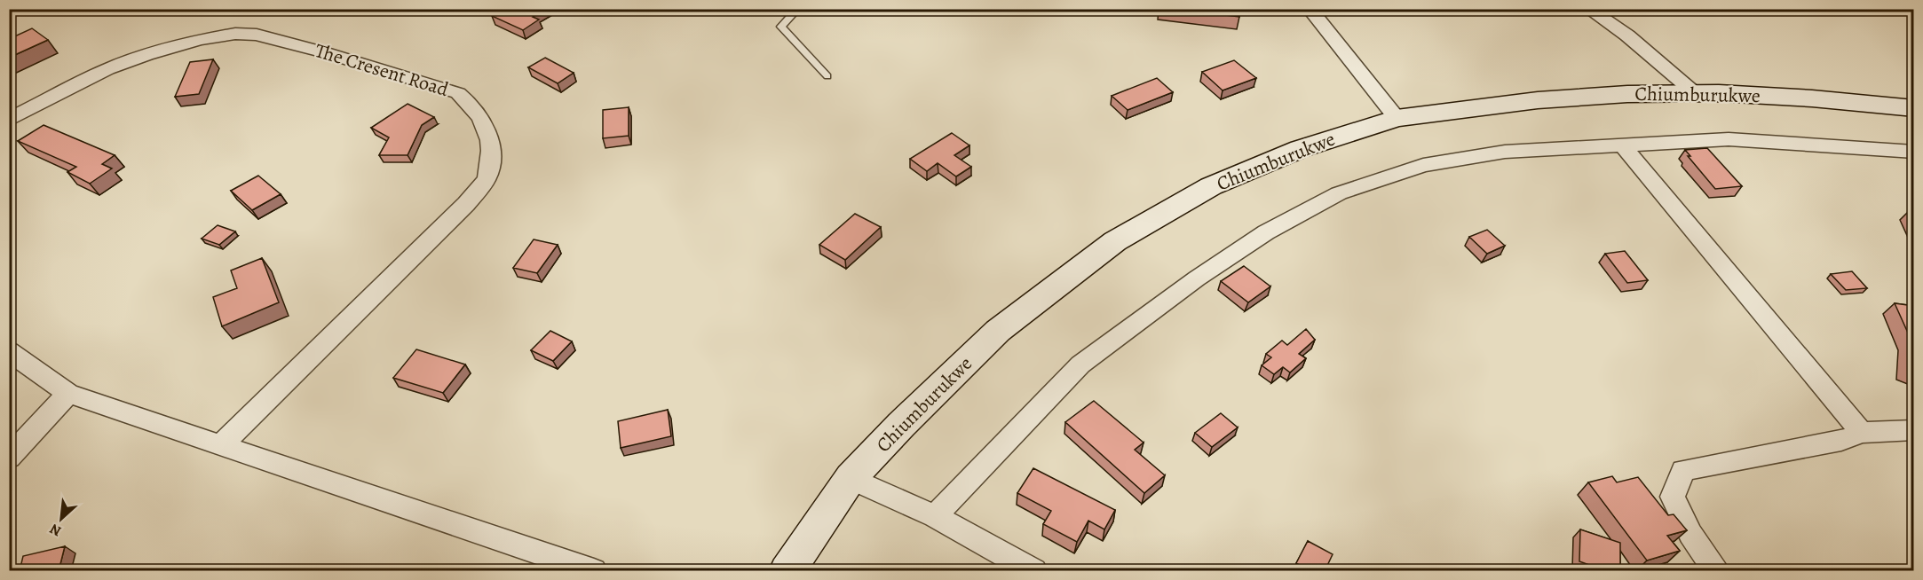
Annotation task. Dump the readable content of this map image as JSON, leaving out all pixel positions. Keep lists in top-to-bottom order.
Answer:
{
  "streets": {
    "street": ["The Cresent Road", "Chiumburukwe"]
  },
  "north": "bottom left"
}
